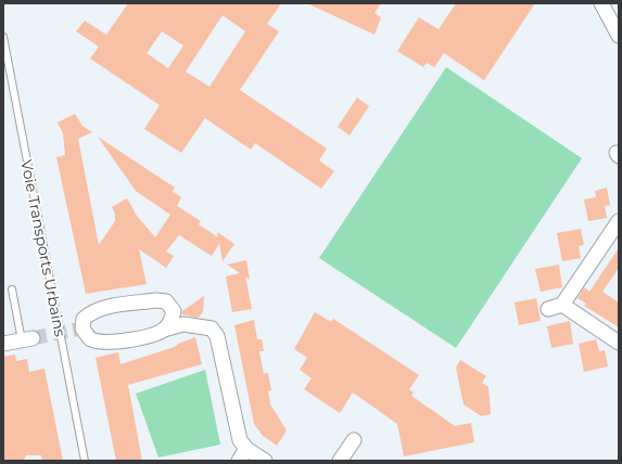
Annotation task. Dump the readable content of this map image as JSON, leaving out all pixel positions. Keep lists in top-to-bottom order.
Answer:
{
  "streets": {
    "lane": ["Voie Transports Urbains"]
  }
}
